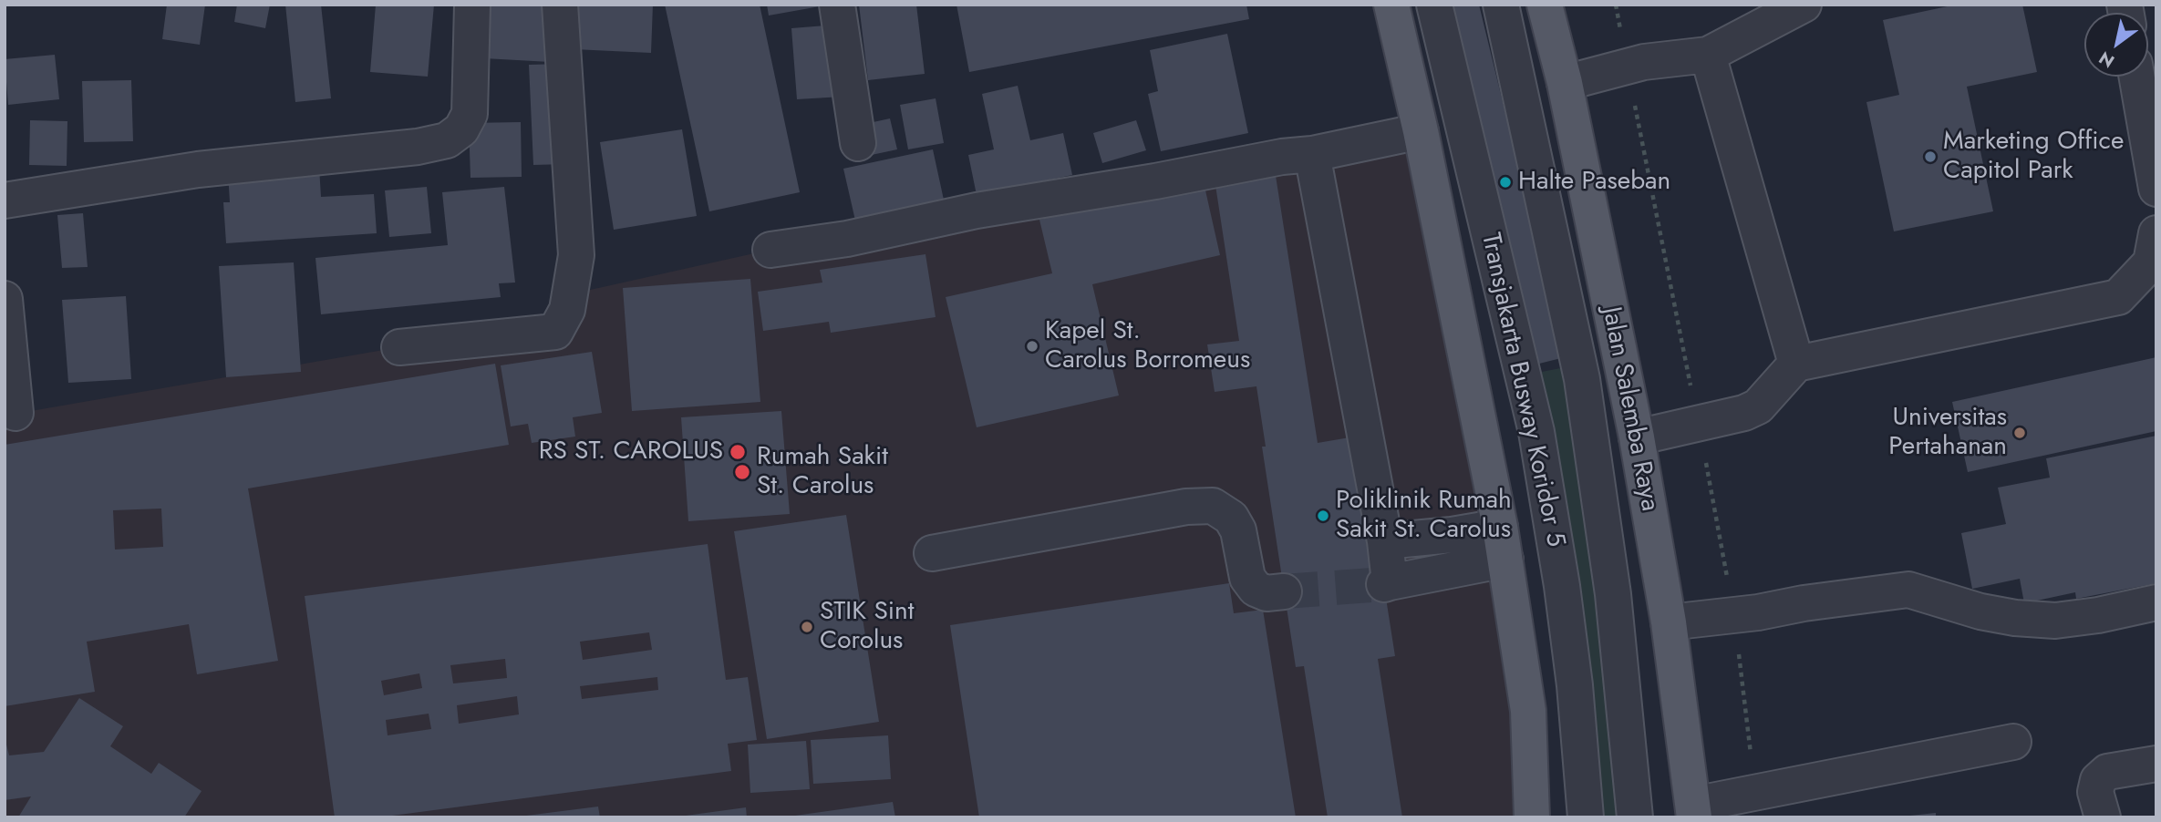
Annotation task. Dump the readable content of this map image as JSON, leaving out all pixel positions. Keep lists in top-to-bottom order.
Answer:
{
  "streets": {
    "main road": ["Jalan Salemba Raya"],
    "street": ["Transjakarta Busway Koridor 5"]
  },
  "places": [
    "Marketing Office Capitol Park",
    "Halte Paseban",
    "Kapel St. Carolus Borromeus",
    "Universitas Pertahanan",
    "RS ST. CAROLUS",
    "Rumah Sakit St. Carolus",
    "Poliklinik Rumah Sakit St. Carolus",
    "STIK Sint Corolus"
  ],
  "north": "bottom left"
}
